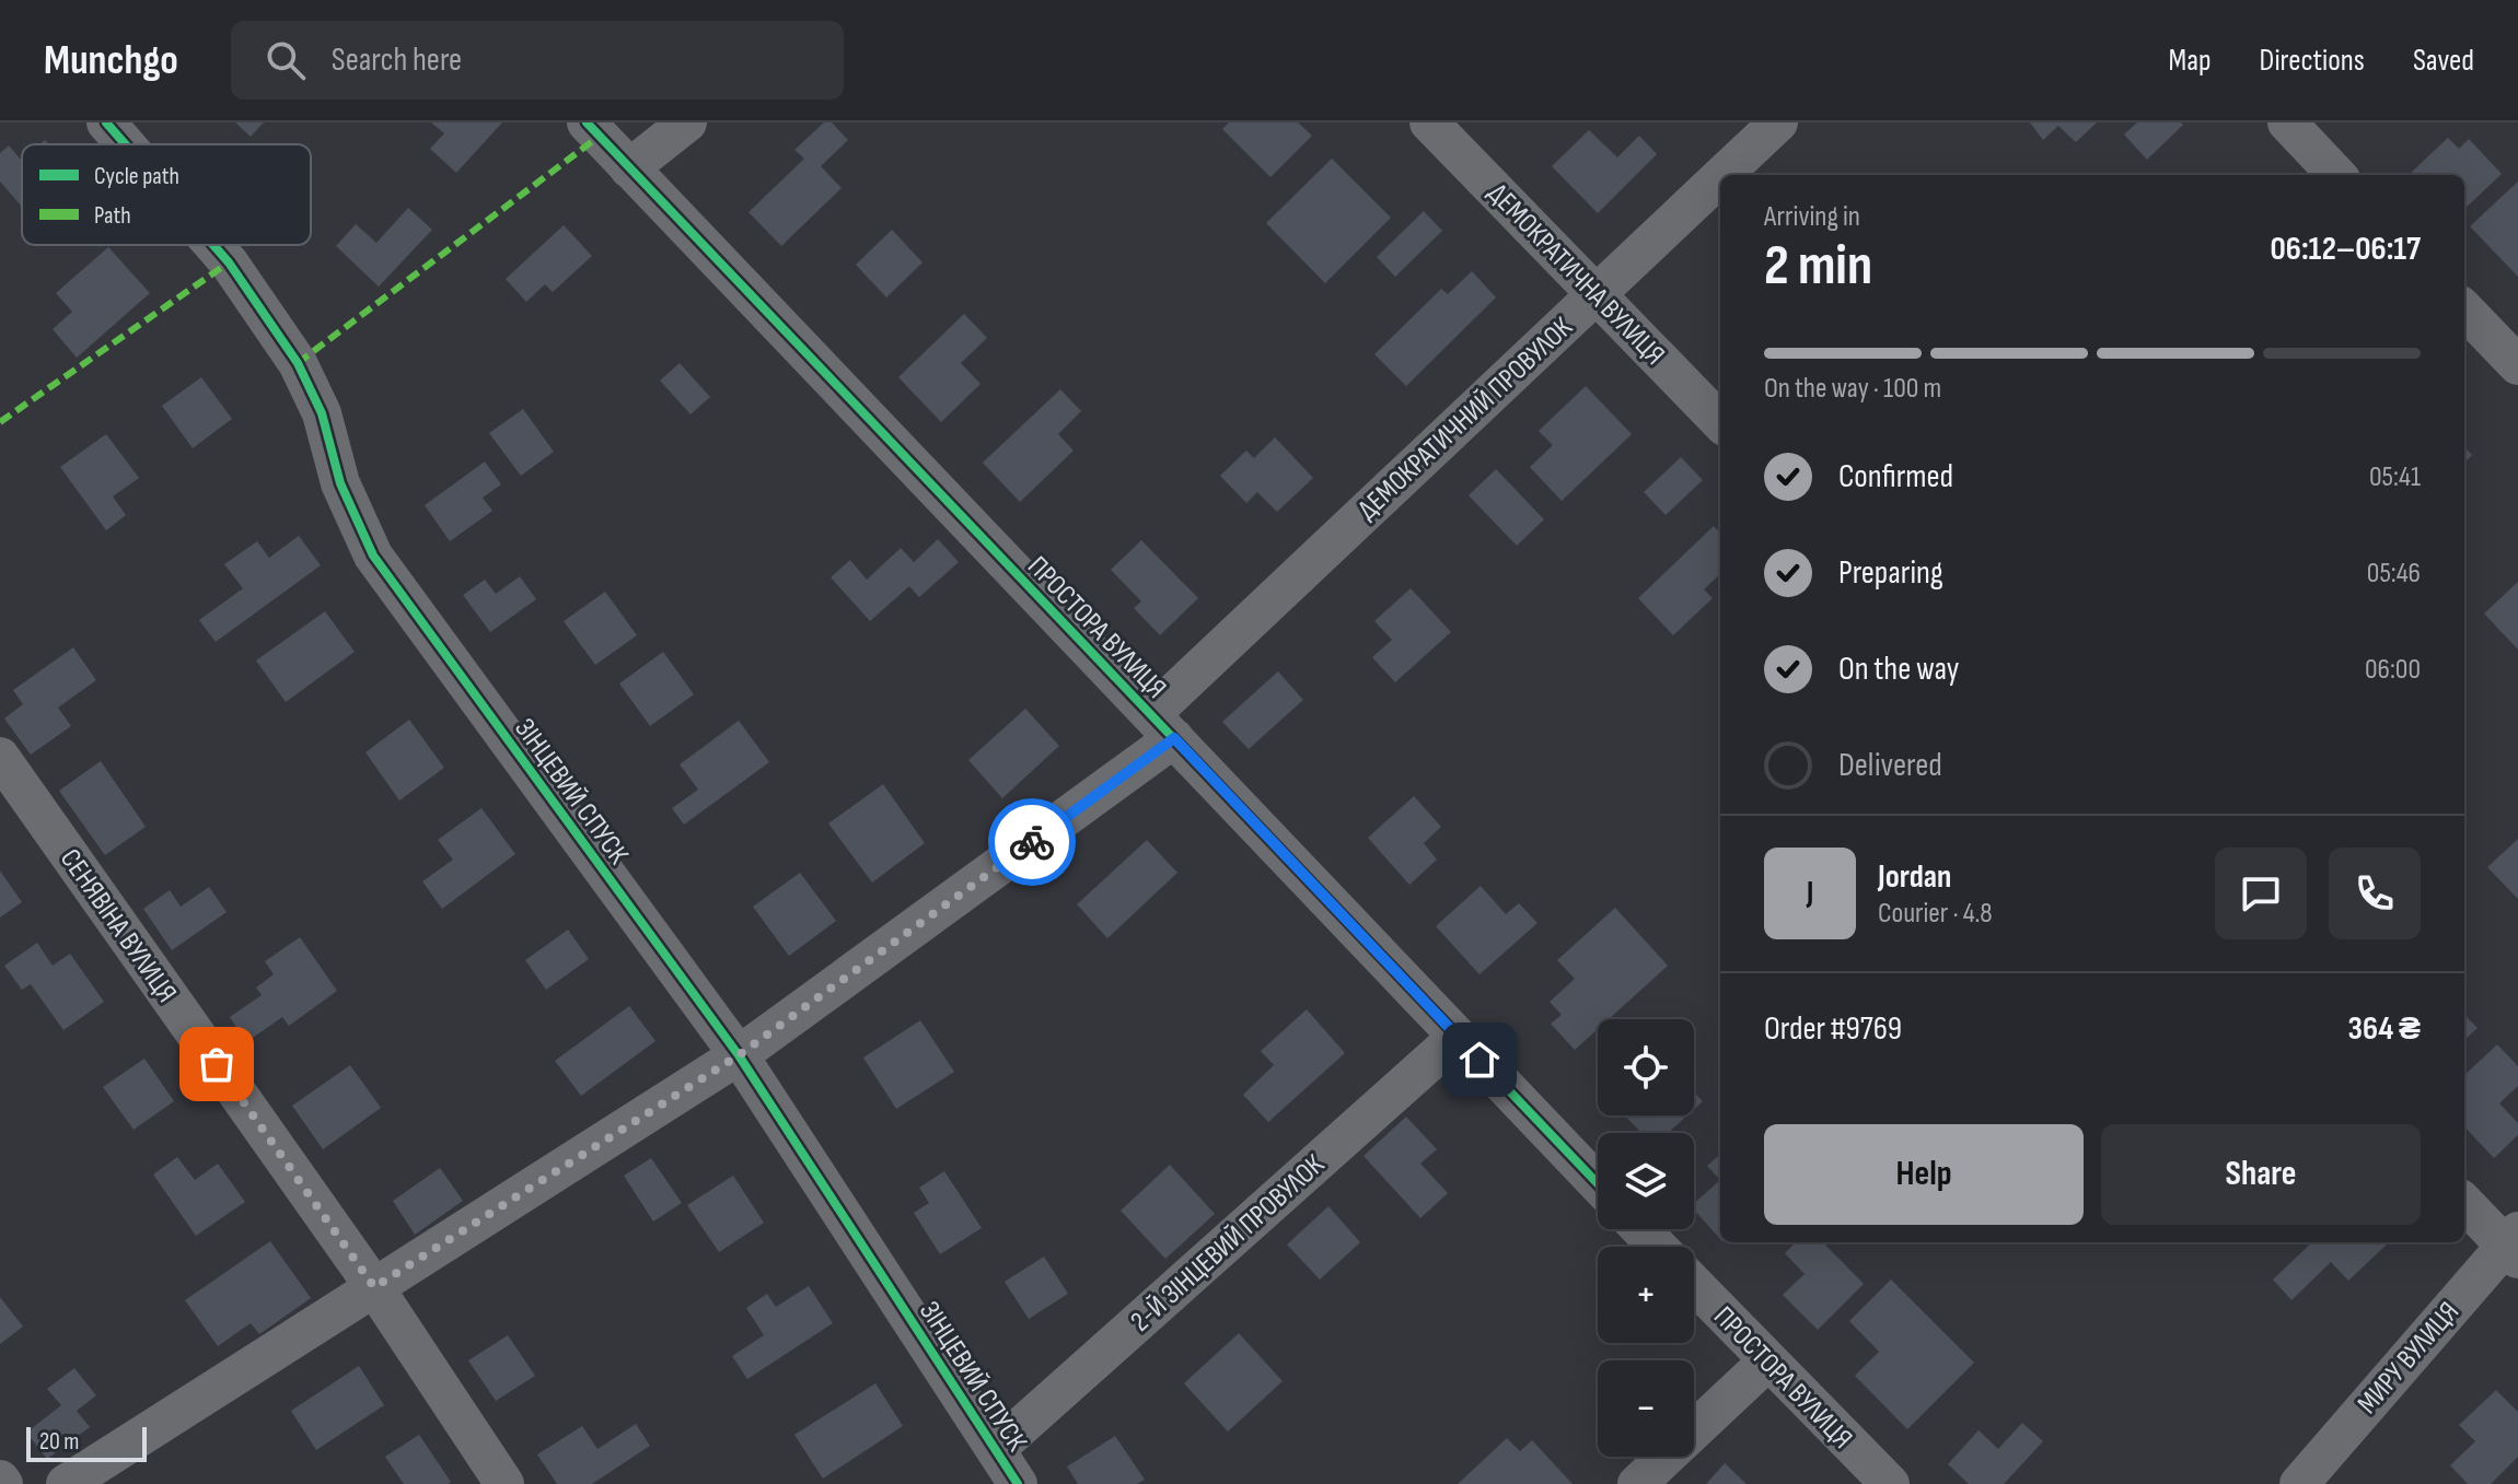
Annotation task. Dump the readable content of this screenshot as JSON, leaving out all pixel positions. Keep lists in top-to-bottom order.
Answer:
{
  "streets": {
    "street": [
      "ДЕМОКРАТИЧНА ВУЛИЦЯ",
      "ДЕМОКРАТИЧНИЙ ПРОВУЛОК",
      "ПРОСТОРА ВУЛИЦЯ",
      "ЗІНЦЕВИЙ СПУСК",
      "СЕНЯВІНА ВУЛИЦЯ",
      "2-Й ЗІНЦЕВИЙ ПРОВУЛОК",
      "МИРУ ВУЛИЦЯ"
    ]
  },
  "crossings": [
    ["ДЕМОКРАТИЧНА ВУЛИЦЯ", "ДЕМОКРАТИЧНИЙ ПРОВУЛОК"],
    ["ДЕМОКРАТИЧНИЙ ПРОВУЛОК", "ПРОСТОРА ВУЛИЦЯ"],
    ["ДЕМОКРАТИЧНИЙ ПРОВУЛОК", "ЗІНЦЕВИЙ СПУСК"],
    ["ДЕМОКРАТИЧНИЙ ПРОВУЛОК", "СЕНЯВІНА ВУЛИЦЯ"],
    ["ПРОСТОРА ВУЛИЦЯ", "2-Й ЗІНЦЕВИЙ ПРОВУЛОК"],
    ["ЗІНЦЕВИЙ СПУСК", "2-Й ЗІНЦЕВИЙ ПРОВУЛОК"]
  ],
  "legend": ["Cycle path", "Path"],
  "scale_bar": "20 m",
  "page": {
    "header": "Munchgo",
    "search": "Search here",
    "nav": ["Map", "Directions", "Saved"],
    "heading": ["2 min", "Arriving in", "06:12–06:17"],
    "panel": [
      "Jordan",
      "Courier · 4.8",
      "Order #9769",
      "364 ₴"
    ],
    "bar": "On the way · 100 m",
    "list": [
      ["Confirmed", "05:41"],
      ["Preparing", "05:46"],
      ["On the way", "06:00"],
      "Delivered"
    ],
    "round": "J",
    "map_buttons": ["+", "−"],
    "buttons": ["Help", "Share"],
    "scale": "20 m"
  }
}
